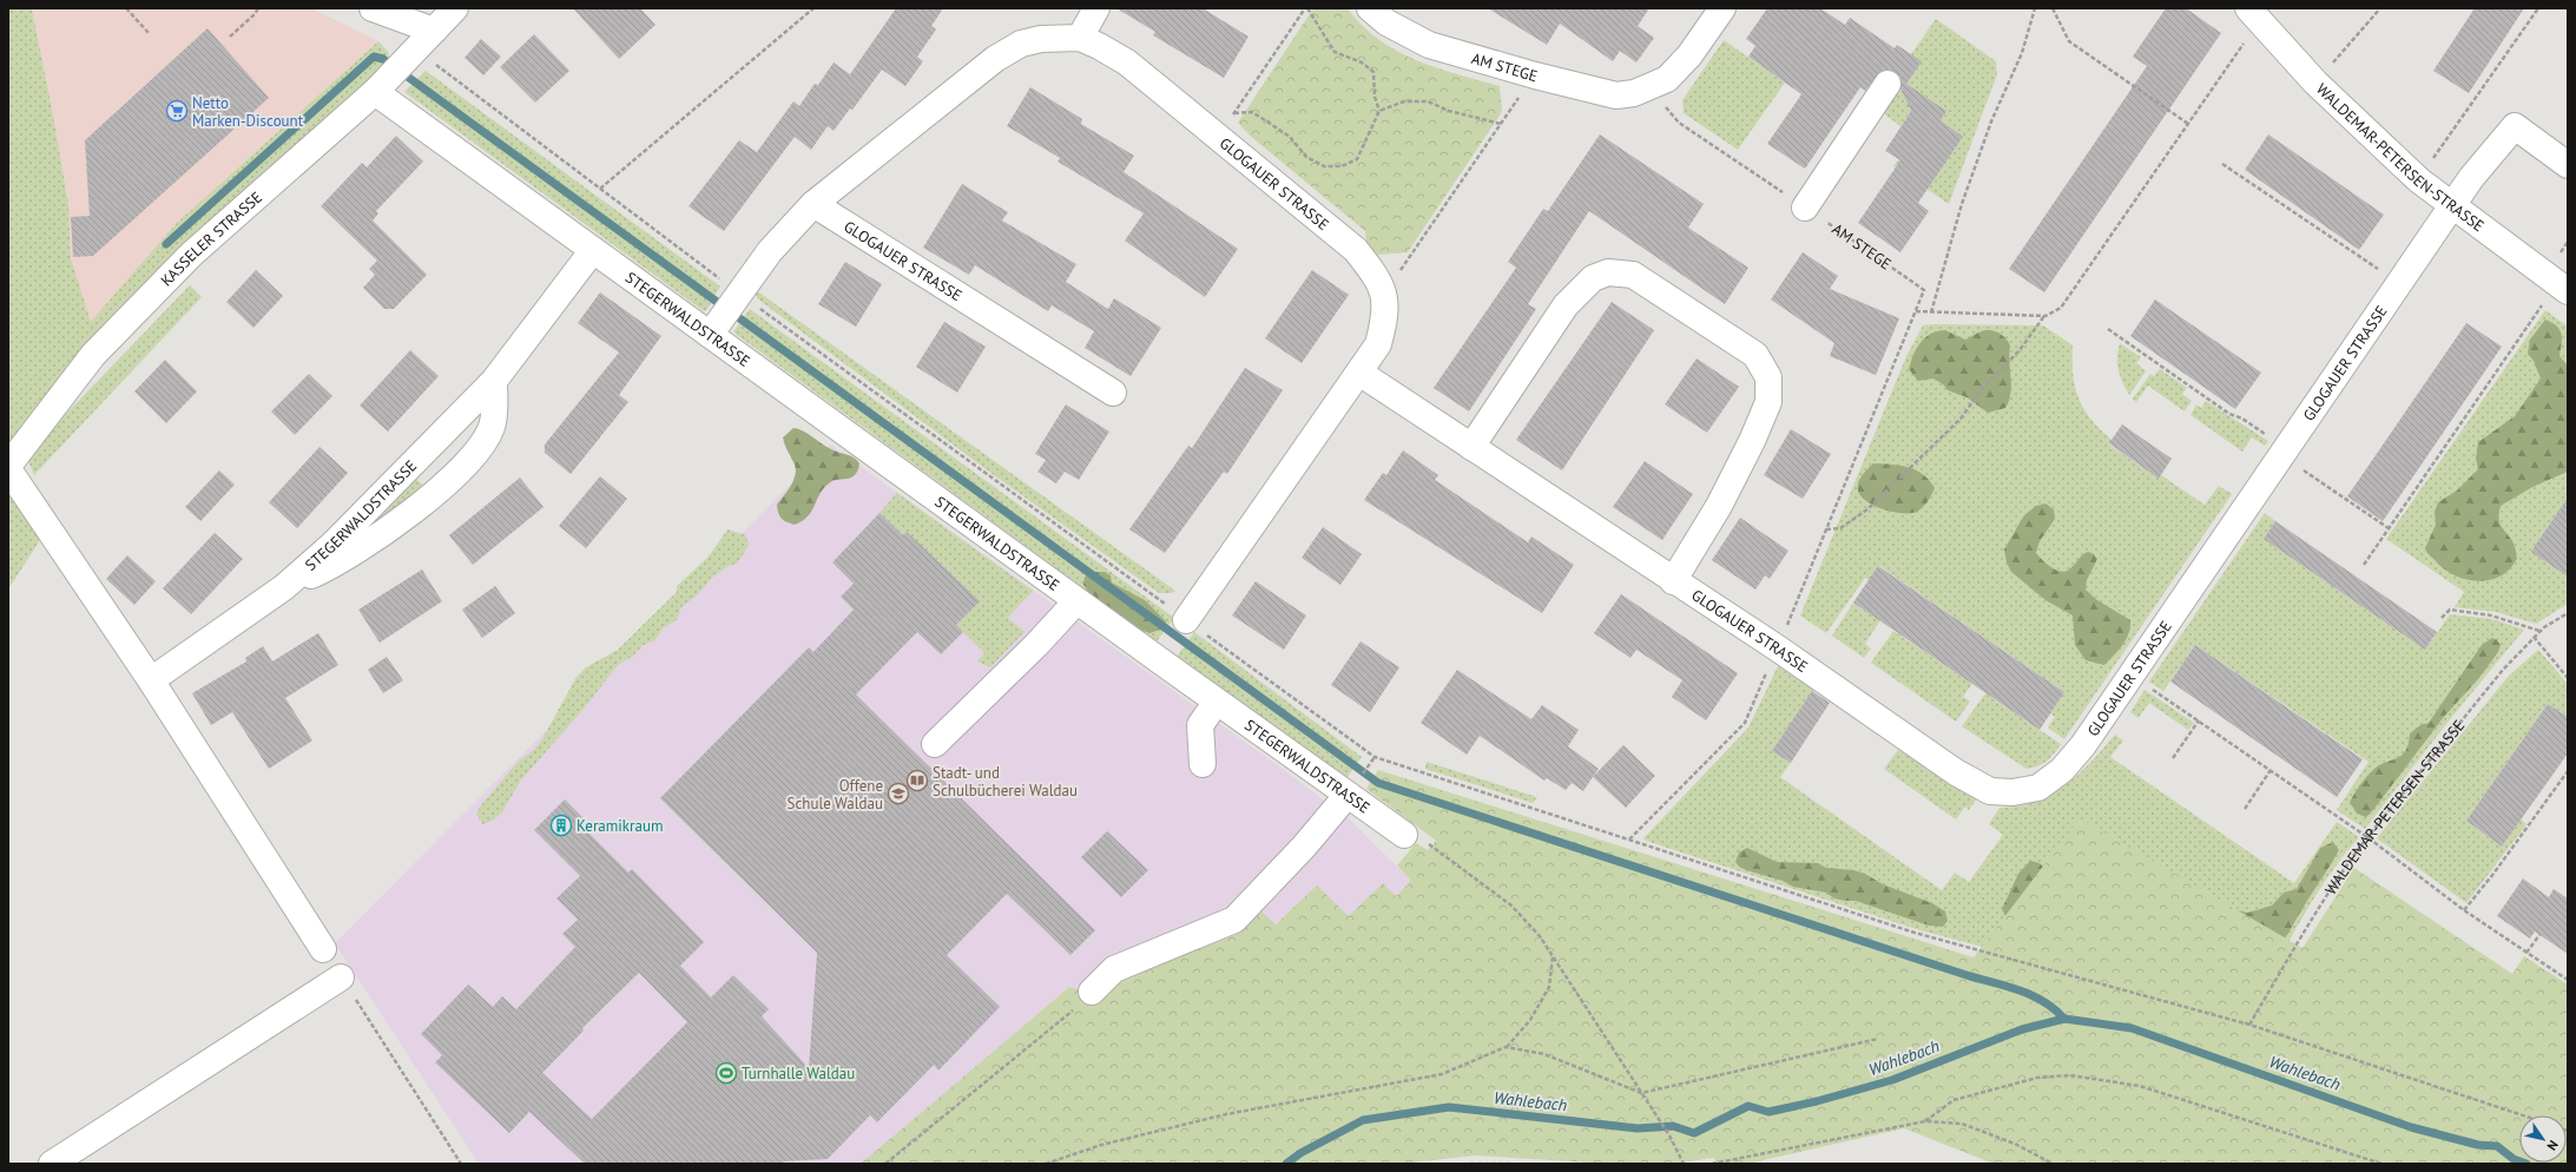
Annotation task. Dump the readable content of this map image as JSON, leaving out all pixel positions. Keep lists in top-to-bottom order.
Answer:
{
  "streets": {
    "street": [
      "AM STEGE",
      "WALDEMAR-PETERSEN-STRASSE",
      "GLOGAUER STRASSE",
      "KASSELER STRASSE",
      "STEGERWALDSTRASSE"
    ]
  },
  "crossings": [
    ["WALDEMAR-PETERSEN-STRASSE", "GLOGAUER STRASSE"],
    ["GLOGAUER STRASSE", "STEGERWALDSTRASSE"],
    ["KASSELER STRASSE", "STEGERWALDSTRASSE"]
  ],
  "water": ["Wahlebach"],
  "places": {
    "supermarket": ["Netto Marken-Discount"],
    "library": ["Stadt- und Schulbücherei Waldau"],
    "school or university": ["Offene Schule Waldau"],
    "building": ["Keramikraum"],
    "sports": ["Turnhalle Waldau"]
  },
  "north": "bottom right"
}
